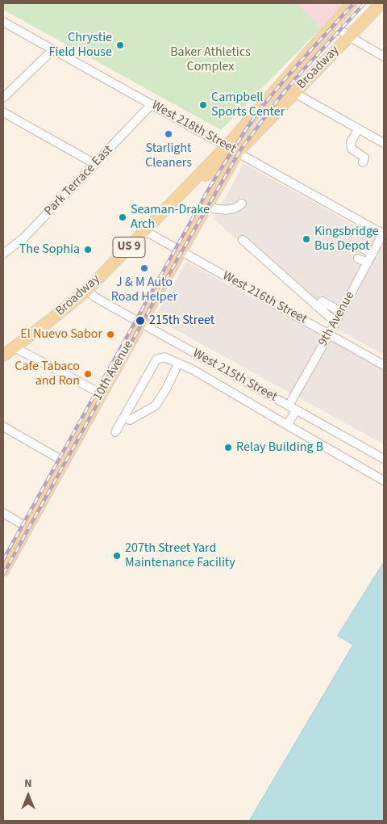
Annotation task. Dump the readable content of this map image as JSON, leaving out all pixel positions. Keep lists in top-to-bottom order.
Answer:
{
  "streets": {
    "main road": ["Broadway", "US 9", "10th Avenue"],
    "street": [
      "West 218th Street",
      "Park Terrace East",
      "West 216th Street",
      "9th Avenue",
      "West 215th Street"
    ]
  },
  "crossings": [
    ["Broadway", "West 218th Street"],
    ["Broadway", "West 216th Street"],
    ["Broadway", "10th Avenue"],
    ["Broadway", "West 215th Street"],
    ["West 218th Street", "Park Terrace East"],
    ["West 218th Street", "9th Avenue"],
    ["West 218th Street", "10th Avenue"],
    ["West 216th Street", "9th Avenue"],
    ["West 216th Street", "10th Avenue"],
    ["9th Avenue", "West 215th Street"],
    ["10th Avenue", "West 215th Street"]
  ],
  "parks": ["Baker Athletics Complex"],
  "places": [
    "Chrystie Field House",
    "Campbell Sports Center",
    "Starlight Cleaners",
    "Seaman-Drake Arch",
    "Kingsbridge Bus Depot",
    "The Sophia",
    "J & M Auto Road Helper",
    "215th Street",
    "El Nuevo Sabor",
    "Cafe Tabaco and Ron",
    "Relay Building B",
    "207th Street Yard Maintenance Facility"
  ],
  "north": "top"
}
